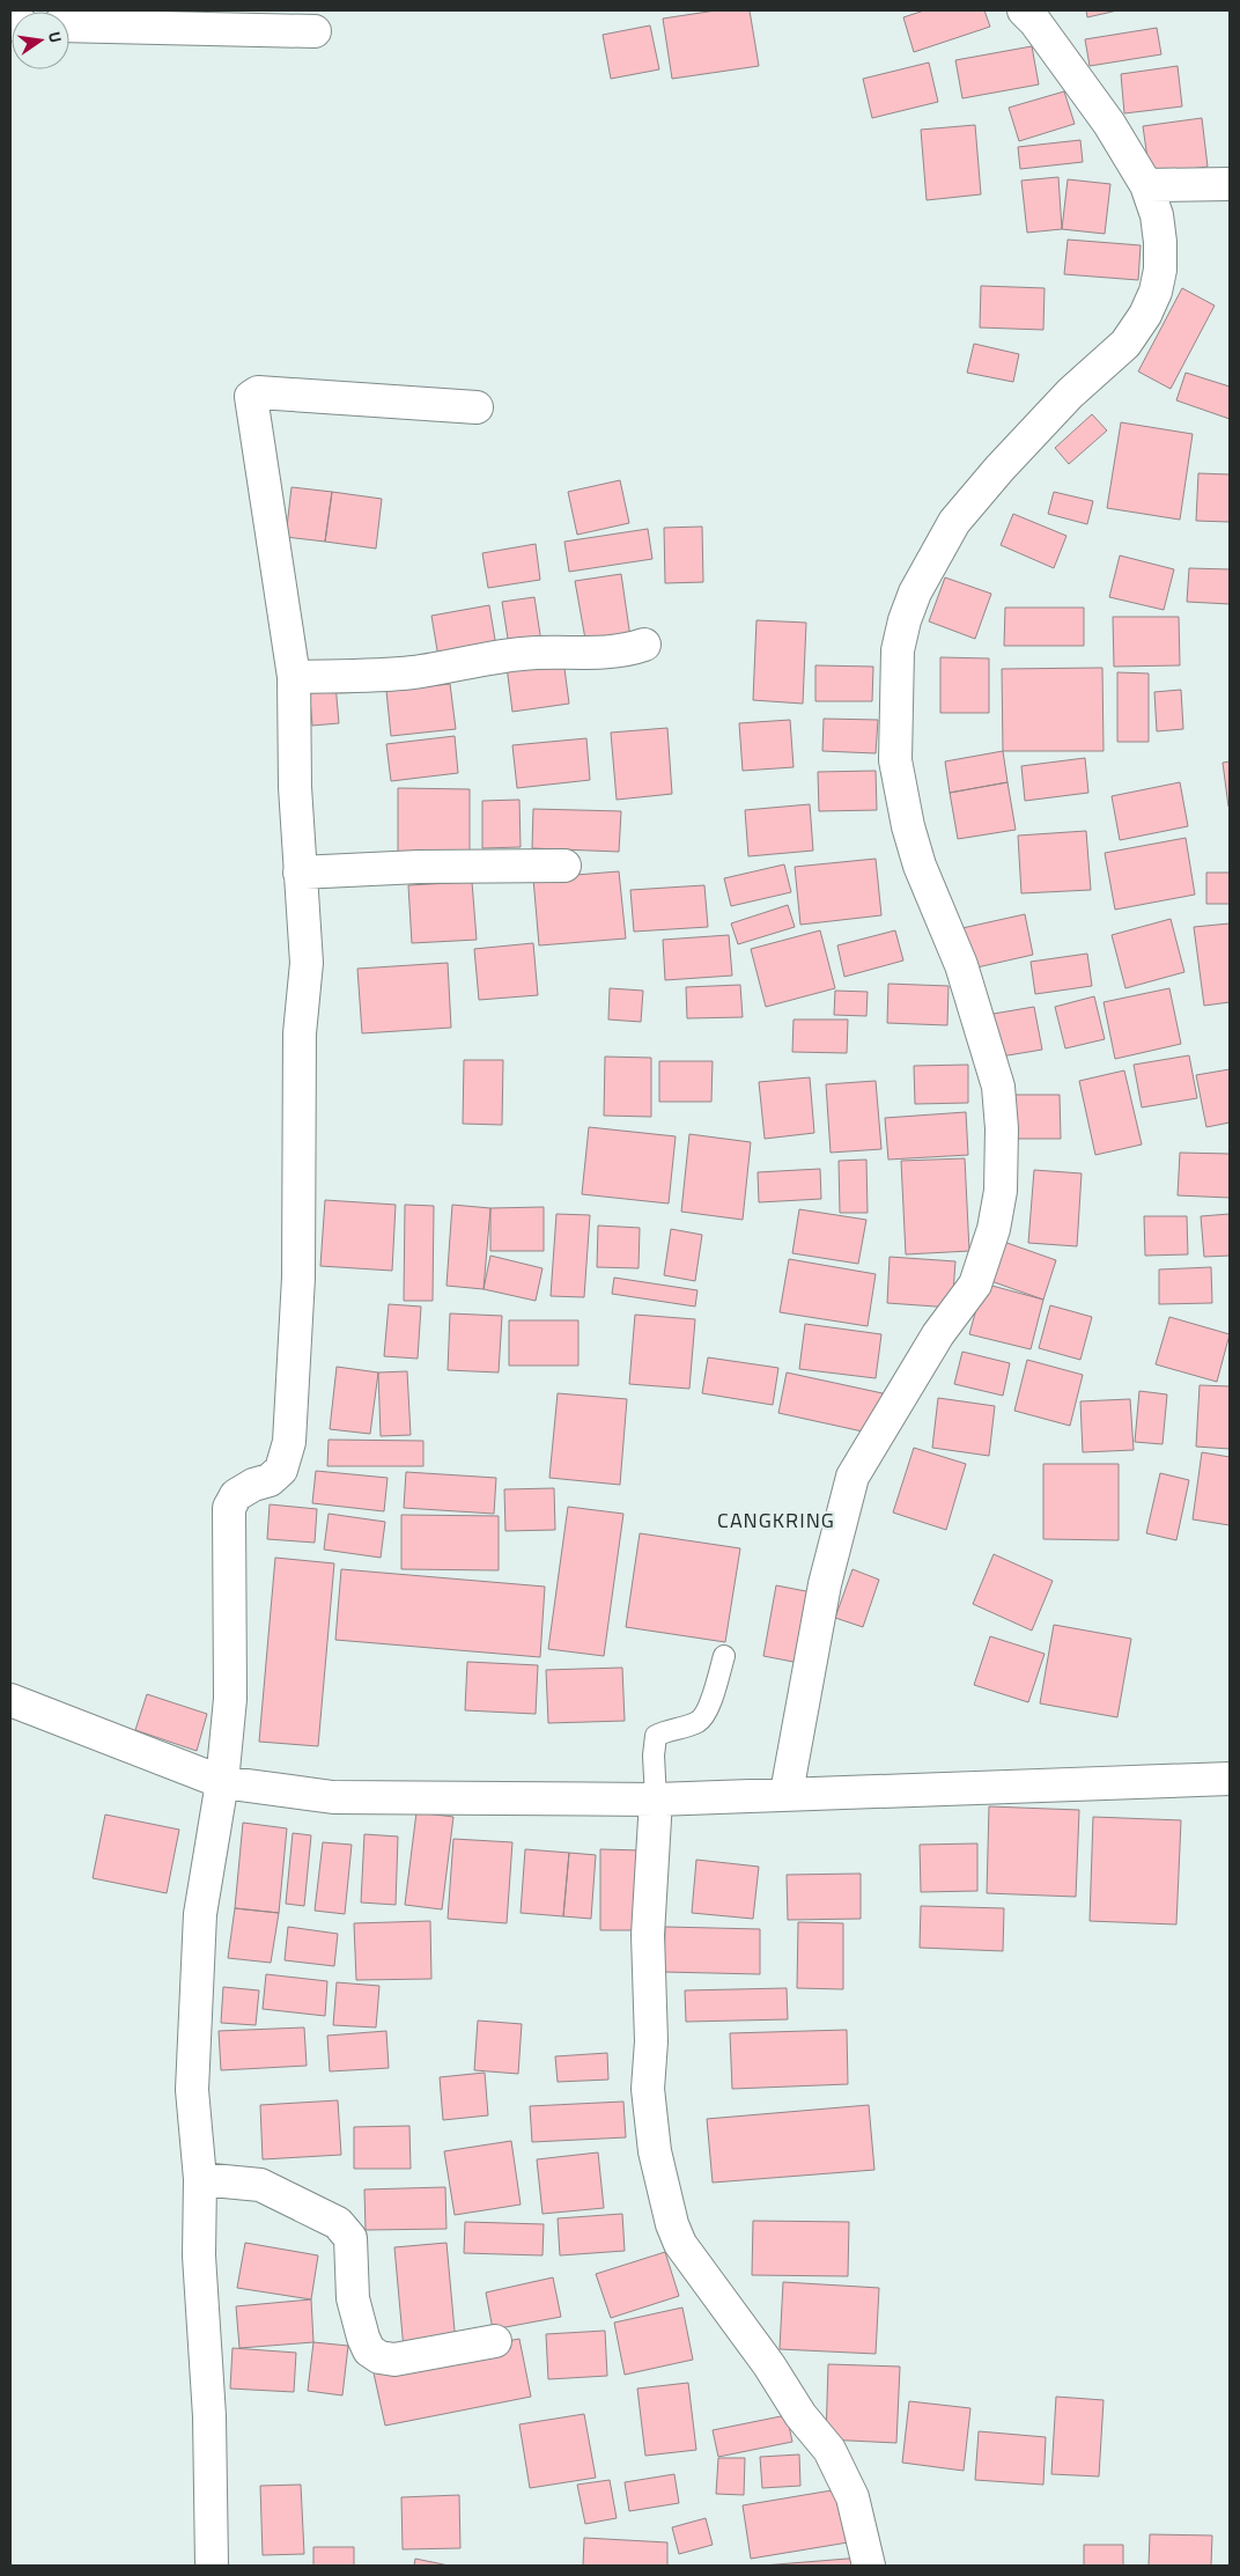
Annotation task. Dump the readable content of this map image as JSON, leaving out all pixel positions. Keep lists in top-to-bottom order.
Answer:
{
  "districts": ["CANGKRING"],
  "north": "right"
}
